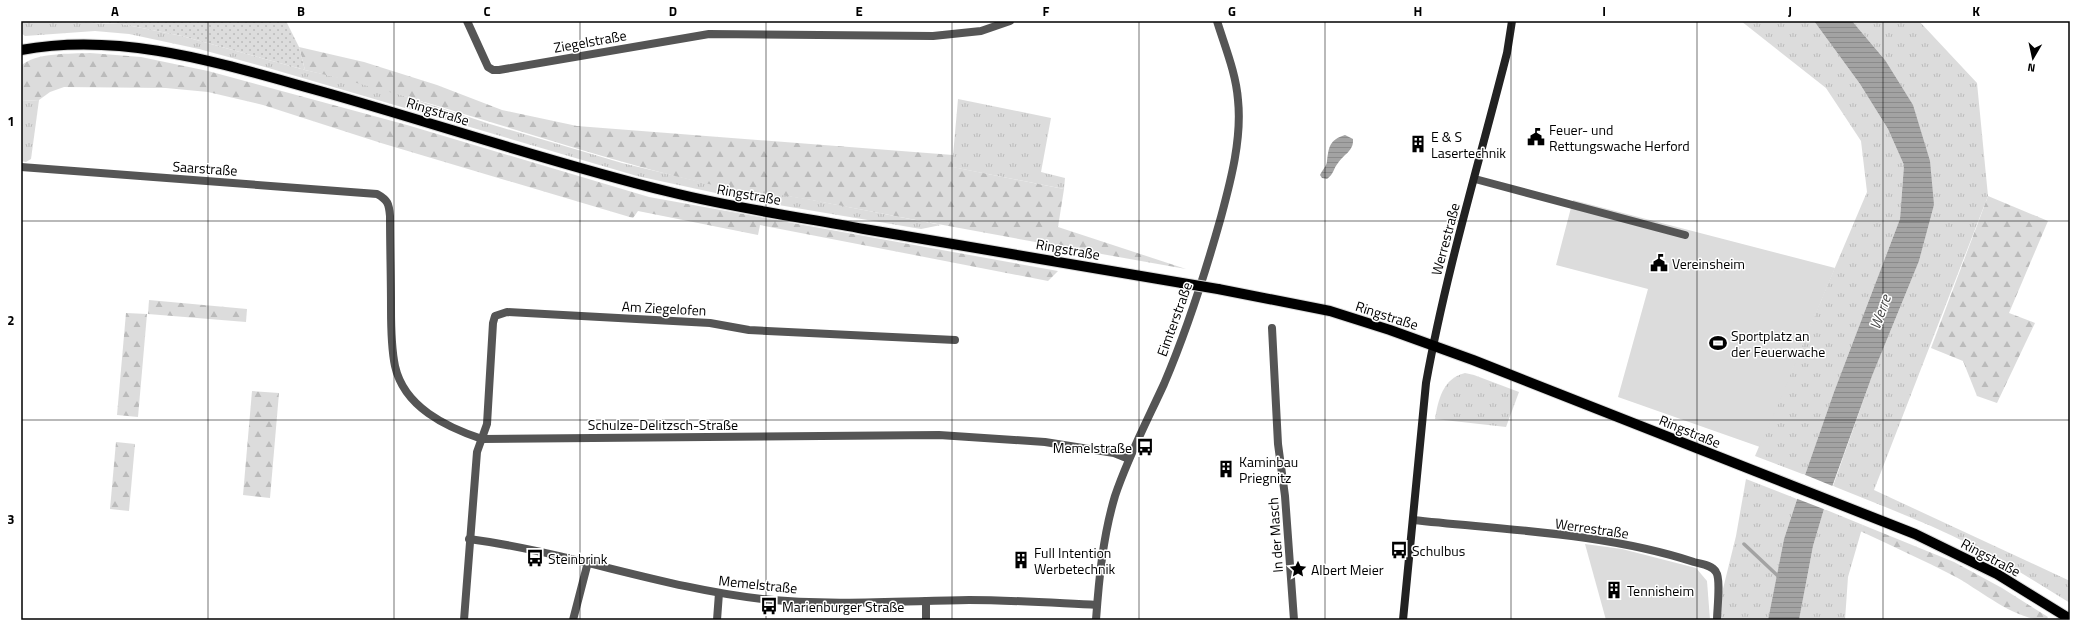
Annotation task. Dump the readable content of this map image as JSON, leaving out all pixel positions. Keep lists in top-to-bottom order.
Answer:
{
  "streets": {
    "main road": ["Ringstraße", "Werrestraße"],
    "street": [
      "Ziegelstraße",
      "Saarstraße",
      "Am Ziegelofen",
      "Eimterstraße",
      "Schulze-Delitzsch-Straße",
      "In der Masch",
      "Memelstraße"
    ]
  },
  "crossings": [
    ["Ringstraße", "Werrestraße"],
    ["Saarstraße", "Schulze-Delitzsch-Straße"],
    ["Am Ziegelofen", "Schulze-Delitzsch-Straße"],
    ["Eimterstraße", "Schulze-Delitzsch-Straße"],
    ["Eimterstraße", "Memelstraße"]
  ],
  "water": ["Werre"],
  "places": {
    "public building": ["Feuer- und Rettungswache Herford", "Vereinsheim"],
    "building": [
      "E & S Lasertechnik",
      "Kaminbau Priegnitz",
      "Full Intention Werbetechnik",
      "Tennisheim"
    ],
    "sports": ["Sportplatz an der Feuerwache"],
    "bus stop": [
      "Memelstraße",
      "Schulbus",
      "Steinbrink",
      "Marienburger Straße"
    ],
    "place": ["Albert Meier"]
  },
  "north": "bottom",
  "grid": {
    "columns": [
      "A",
      "B",
      "C",
      "D",
      "E",
      "F",
      "G",
      "H",
      "I",
      "J",
      "K"
    ],
    "rows": ["1", "2", "3"]
  }
}
